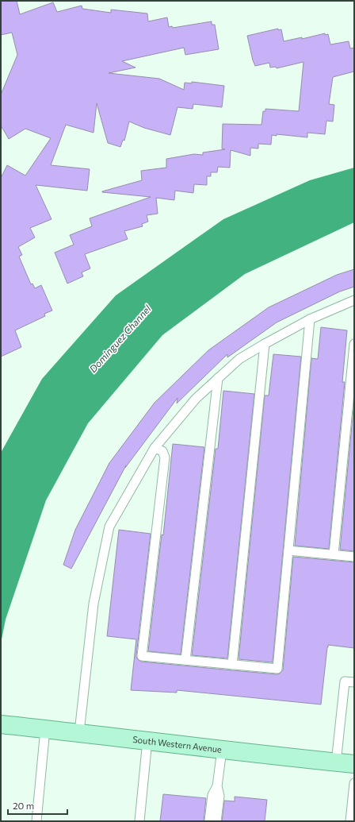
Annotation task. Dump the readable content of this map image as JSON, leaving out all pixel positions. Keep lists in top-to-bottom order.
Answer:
{
  "streets": {
    "main road": ["South Western Avenue"]
  },
  "water": ["Dominguez Channel"],
  "scale_bar": "20 m"
}
